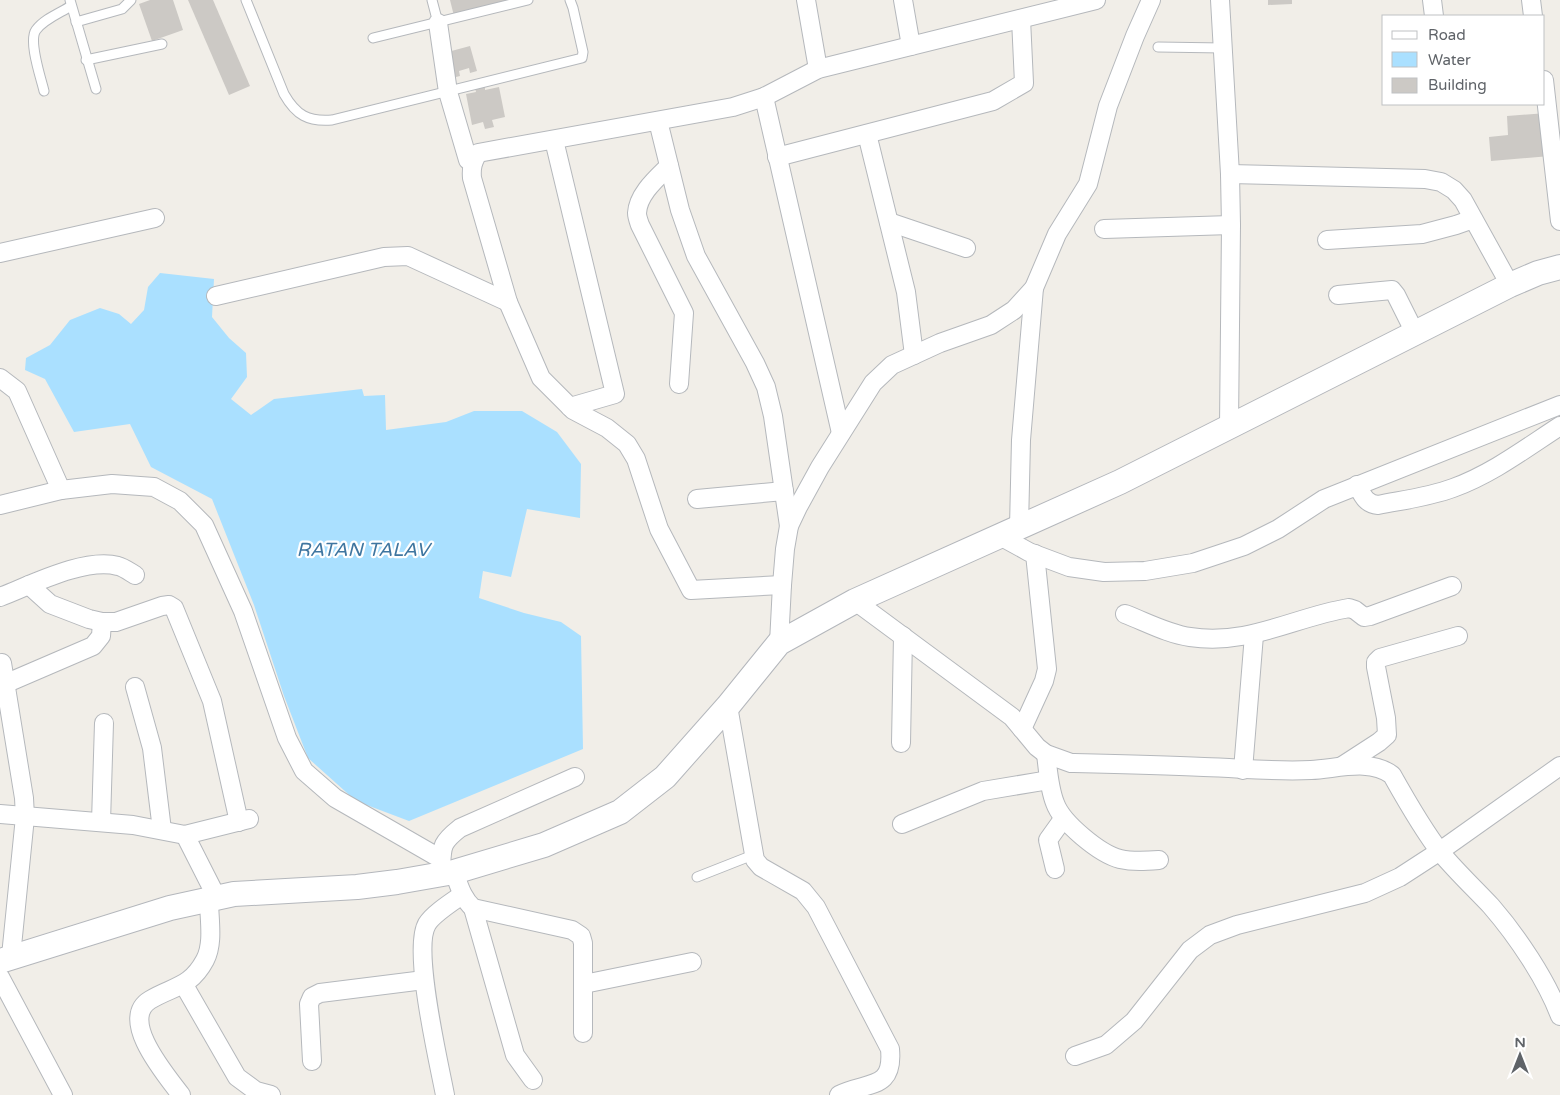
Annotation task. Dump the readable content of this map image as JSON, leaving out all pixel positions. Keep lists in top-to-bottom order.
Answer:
{
  "water": ["RATAN TALAV"],
  "legend": ["Road", "Water", "Building"],
  "north": "top"
}
